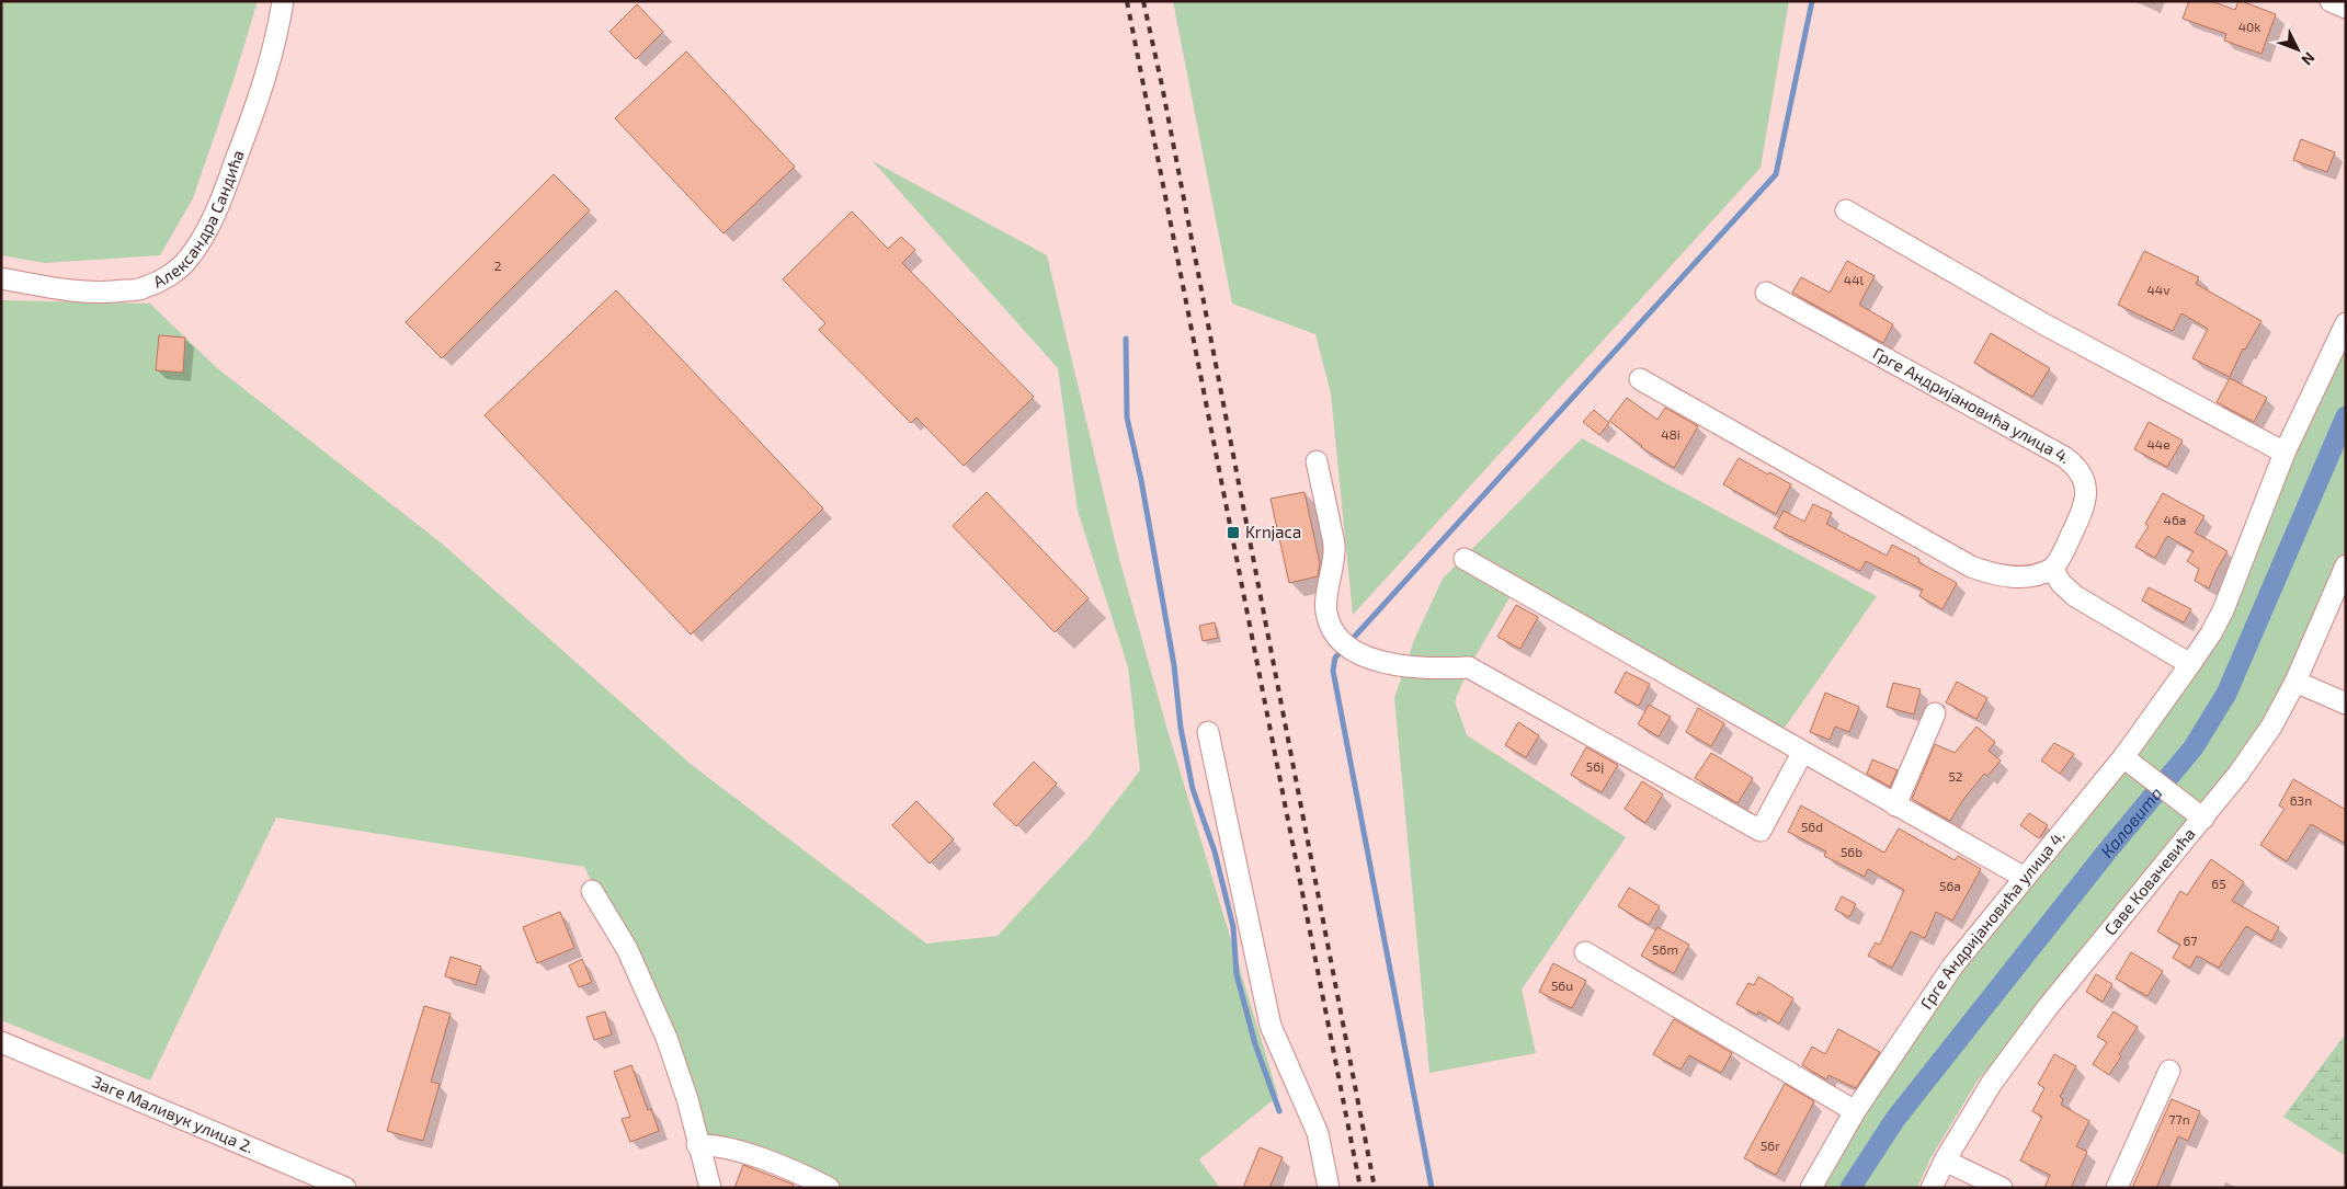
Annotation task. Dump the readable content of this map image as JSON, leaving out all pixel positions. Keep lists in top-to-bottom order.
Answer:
{
  "streets": {
    "street": [
      "Александра Сандића",
      "Грге Андријановића улица 4.",
      "Саве Ковачевића",
      "Заге Маливук улица 2."
    ]
  },
  "water": ["Каловита"],
  "places": {
    "transit": ["Krnjaca"]
  },
  "house_numbers": [
    "40k",
    "2",
    "44l",
    "44v",
    "48i",
    "44e",
    "46a",
    "56j",
    "52",
    "63n",
    "56d",
    "56b",
    "65",
    "56a",
    "67",
    "56m",
    "56u",
    "77n",
    "56r"
  ],
  "north": "bottom right"
}
